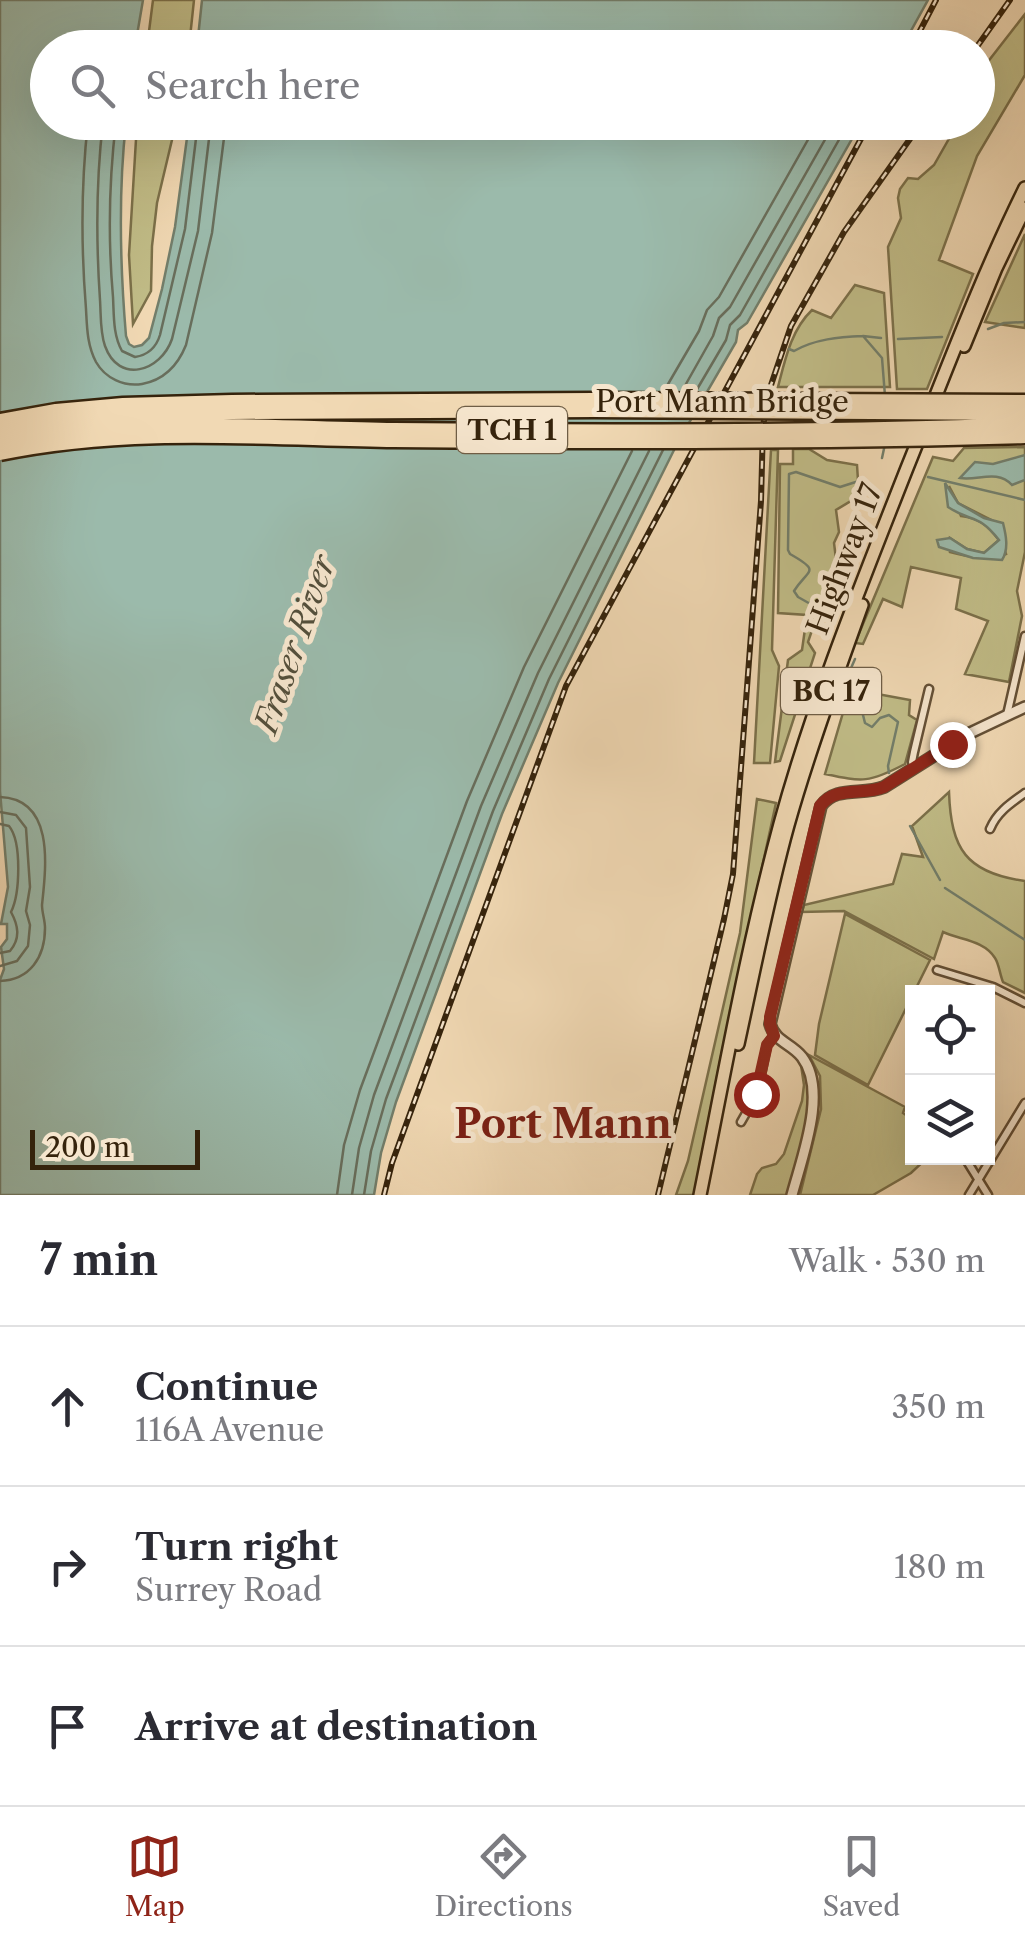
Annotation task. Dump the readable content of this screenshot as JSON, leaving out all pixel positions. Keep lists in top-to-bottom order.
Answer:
{
  "streets": {
    "highway": [
      "Port Mann Bridge",
      "TCH 1",
      "Highway 17",
      "BC 17"
    ]
  },
  "districts": ["Port Mann"],
  "water": ["Fraser River"],
  "scale_bar": "200 m",
  "page": {
    "search": "Search here",
    "scale": "200 m",
    "heading": ["7 min", "Walk · 530 m"],
    "list": [
      ["Continue", "116A Avenue", "350 m"],
      ["Turn right", "Surrey Road", "180 m"],
      "Arrive at destination"
    ],
    "nav": ["Map", "Directions", "Saved"]
  }
}
